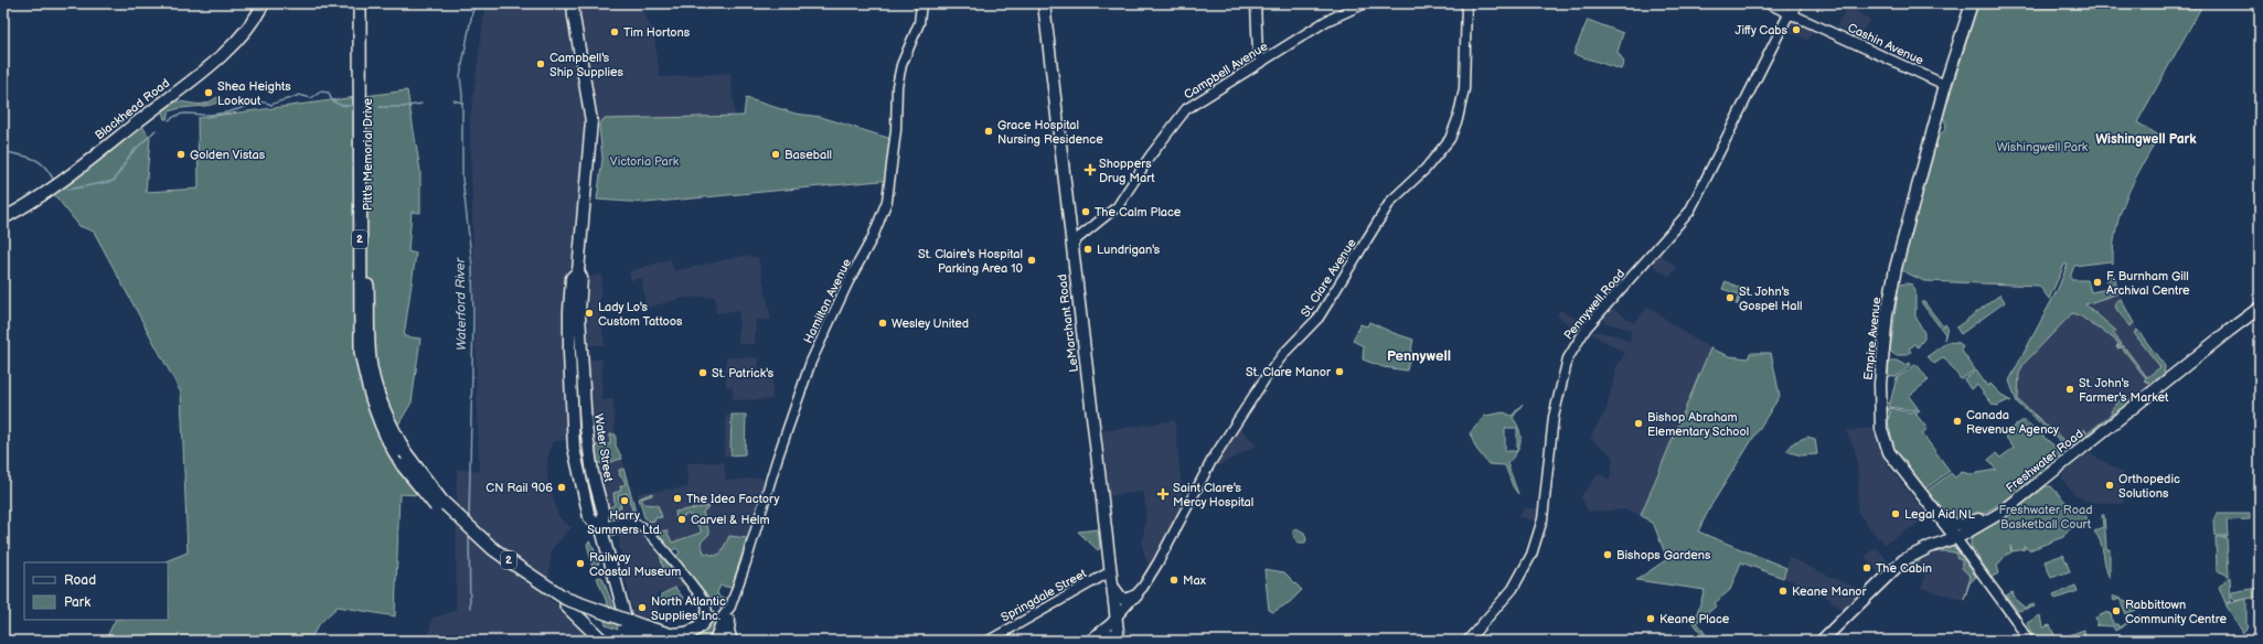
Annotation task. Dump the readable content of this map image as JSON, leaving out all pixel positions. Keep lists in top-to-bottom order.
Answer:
{
  "streets": {
    "highway": ["Pitt's Memorial Drive", "2"],
    "main road": [
      "Blackhead Road",
      "LeMarchant Road",
      "Empire Avenue",
      "Freshwater Road"
    ],
    "street": [
      "Cashin Avenue",
      "Campbell Avenue",
      "St. Clare Avenue",
      "Hamilton Avenue",
      "Pennywell Road",
      "Springdale Street"
    ]
  },
  "crossings": [
    ["Cashin Avenue", "Pennywell Road"],
    ["Cashin Avenue", "Empire Avenue"],
    ["Campbell Avenue", "LeMarchant Road"],
    ["St. Clare Avenue", "LeMarchant Road"],
    ["LeMarchant Road", "Springdale Street"],
    ["Empire Avenue", "Freshwater Road"]
  ],
  "districts": ["Wishingwell Park", "Pennywell"],
  "water": ["Waterford River"],
  "parks": ["Wishingwell Park", "Victoria Park", "Freshwater Road Basketball Court"],
  "places": {
    "other": [
      "Jiffy Cabs",
      "Tim Hortons",
      "Campbell's Ship Supplies",
      "Shea Heights Lookout",
      "Grace Hospital Nursing Residence",
      "Golden Vistas",
      "Baseball",
      "The Calm Place",
      "Lundrigan's",
      "St. Claire's Hospital Parking Area 10",
      "F. Burnham Gill Archival Centre",
      "St. John's Gospel Hall",
      "Lady Lo's Custom Tattoos",
      "Wesley United",
      "St. Clare Manor",
      "St. Patrick's",
      "St. John's Farmer's Market",
      "Canada Revenue Agency",
      "Bishop Abraham Elementary School",
      "Orthopedic Solutions",
      "CN Rail 906",
      "The Idea Factory",
      "Harry Summers Ltd.",
      "Legal Aid NL",
      "Carvel & Helm",
      "Bishops Gardens",
      "Railway Coastal Museum",
      "The Cabin",
      "Max",
      "Keane Manor",
      "North Atlantic Supplies Inc.",
      "Rabbittown Community Centre",
      "Keane Place"
    ],
    "health": ["Shoppers Drug Mart", "Saint Clare's Mercy Hospital"]
  },
  "legend": ["Road", "Park"]
}
